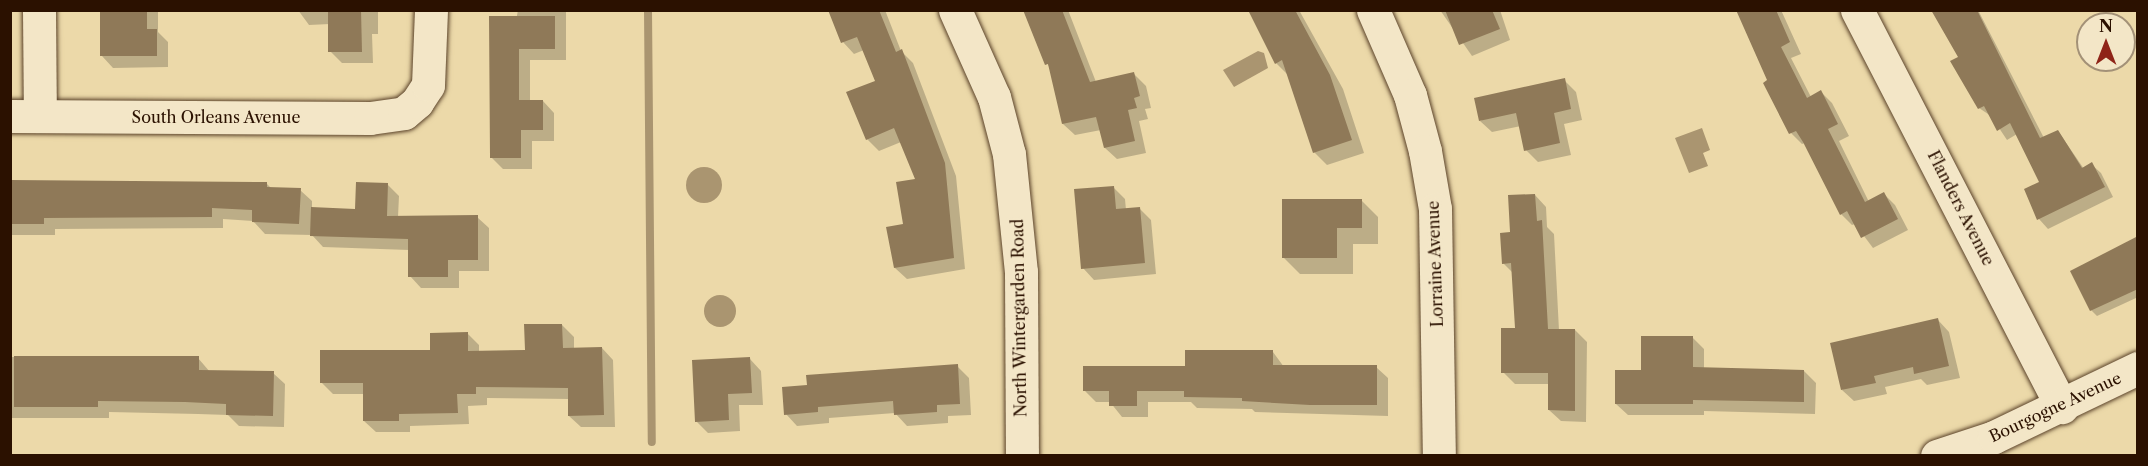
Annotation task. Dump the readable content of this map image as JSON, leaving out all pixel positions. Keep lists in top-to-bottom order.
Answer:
{
  "streets": {
    "street": [
      "South Orleans Avenue",
      "Flanders Avenue",
      "Lorraine Avenue",
      "North Wintergarden Road",
      "Bourgogne Avenue"
    ]
  },
  "crossings": [
    ["Flanders Avenue", "Bourgogne Avenue"]
  ],
  "north": "top"
}
